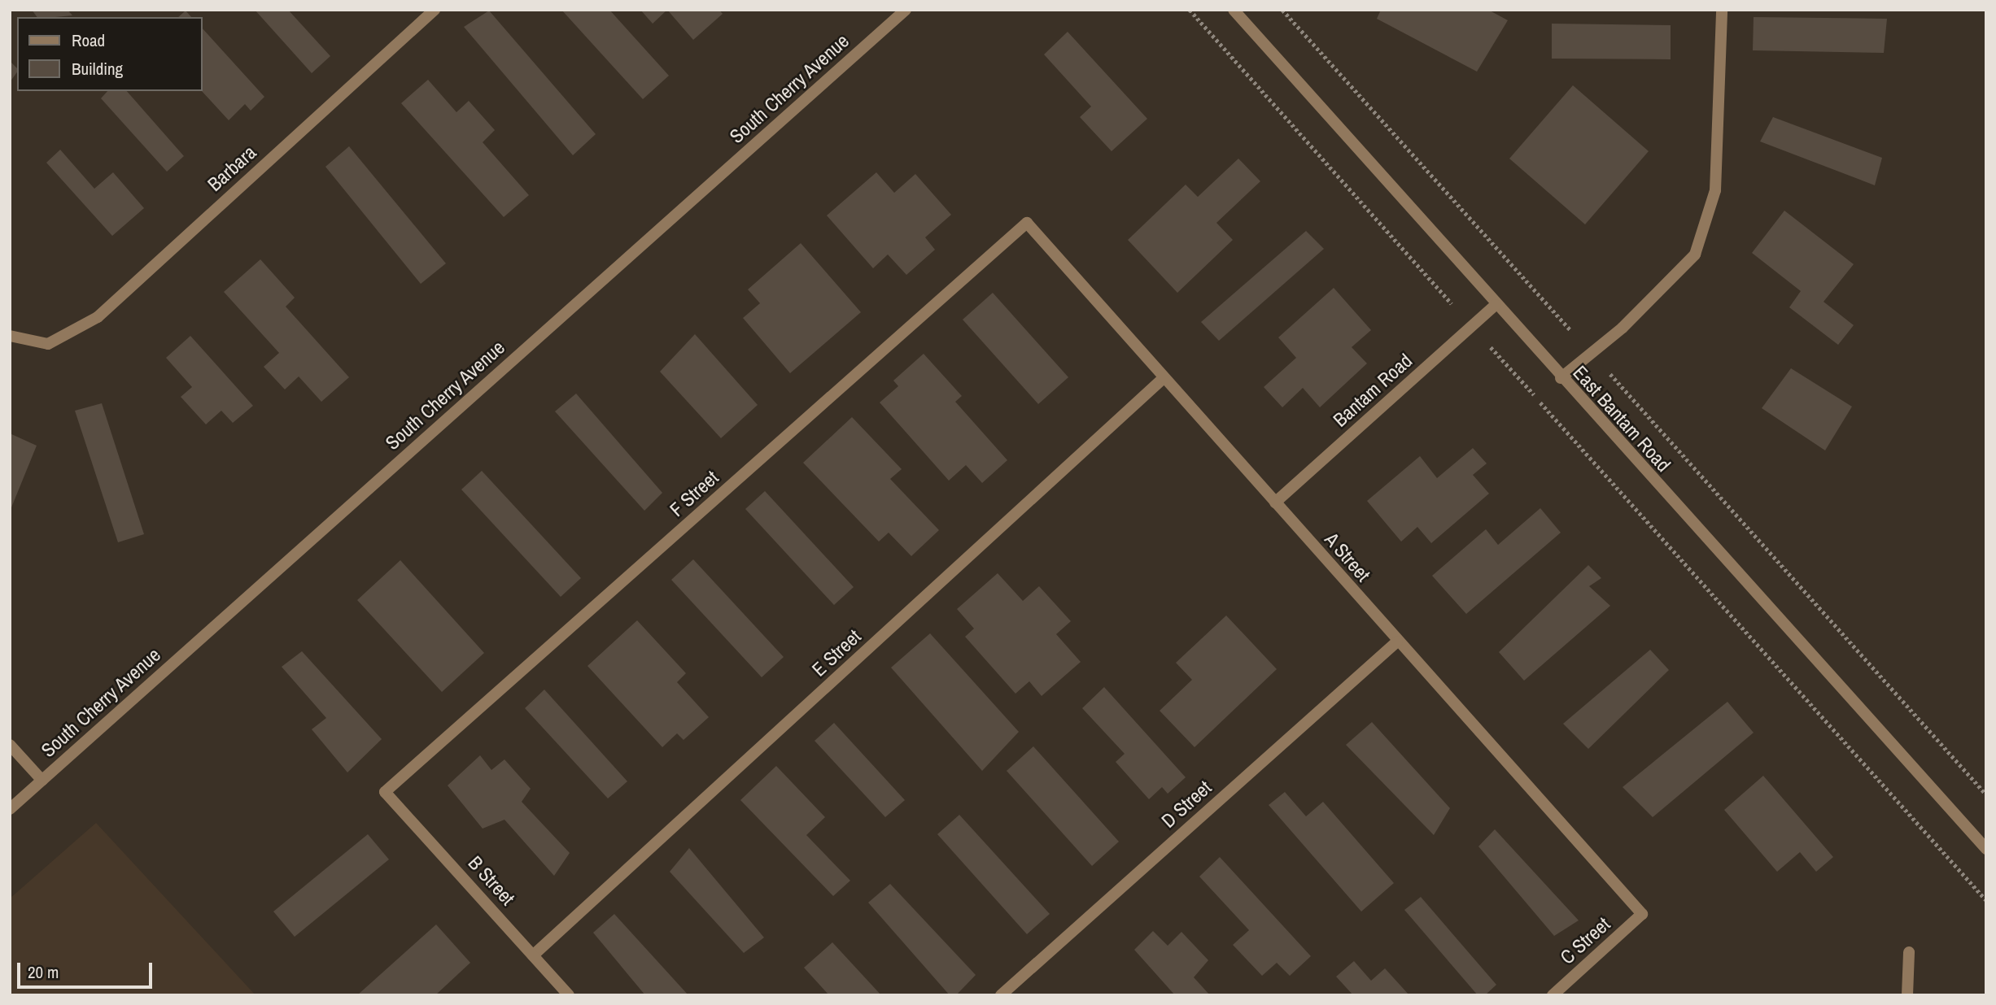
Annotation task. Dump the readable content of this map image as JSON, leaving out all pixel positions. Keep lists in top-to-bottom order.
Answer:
{
  "streets": {
    "street": [
      "South Cherry Avenue",
      "Barbara",
      "Bantam Road",
      "East Bantam Road",
      "F Street",
      "A Street",
      "E Street",
      "D Street",
      "B Street",
      "C Street"
    ]
  },
  "crossings": [
    ["Bantam Road", "East Bantam Road"],
    ["Bantam Road", "A Street"],
    ["F Street", "A Street"],
    ["F Street", "B Street"],
    ["A Street", "E Street"],
    ["A Street", "D Street"],
    ["A Street", "C Street"],
    ["E Street", "B Street"]
  ],
  "legend": ["Road", "Building"],
  "scale_bar": "20 m"
}
